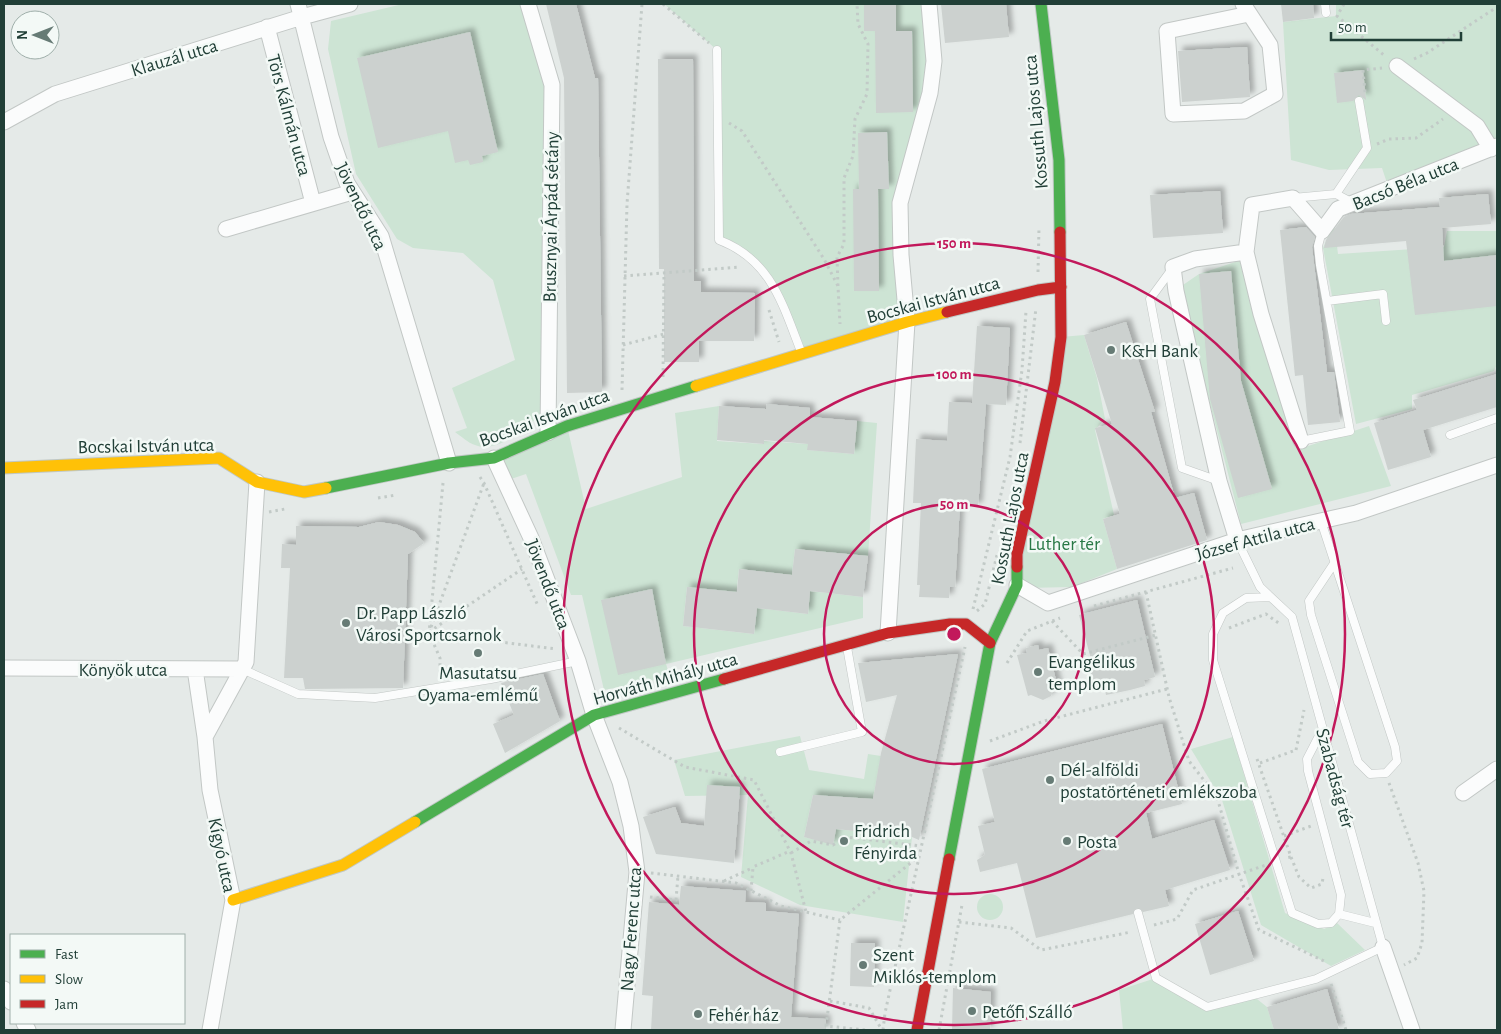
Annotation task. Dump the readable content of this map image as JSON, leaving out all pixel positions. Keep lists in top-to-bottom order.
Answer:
{
  "streets": {
    "street": [
      "Klauzál utca",
      "Törs Kálmán utca",
      "Kossuth Lajos utca",
      "Bacsó Béla utca",
      "Jövendő utca",
      "Brusznyai Árpád sétány",
      "Bocskai István utca",
      "József Attila utca",
      "Könyök utca",
      "Horváth Mihály utca",
      "Szabadság tér",
      "Kígyó utca",
      "Nagy Ferenc utca"
    ]
  },
  "crossings": [
    ["Klauzál utca", "Törs Kálmán utca"],
    ["Klauzál utca", "Jövendő utca"],
    ["Kossuth Lajos utca", "Bocskai István utca"],
    ["Kossuth Lajos utca", "József Attila utca"],
    ["Kossuth Lajos utca", "Horváth Mihály utca"],
    ["Jövendő utca", "Bocskai István utca"],
    ["Jövendő utca", "Horváth Mihály utca"],
    ["Jövendő utca", "Nagy Ferenc utca"],
    ["Brusznyai Árpád sétány", "Bocskai István utca"],
    ["József Attila utca", "Szabadság tér"],
    ["Könyök utca", "Kígyó utca"],
    ["Horváth Mihály utca", "Kígyó utca"],
    ["Horváth Mihály utca", "Nagy Ferenc utca"]
  ],
  "parks": ["Luther tér"],
  "places": [
    "K&H Bank",
    "Dr. Papp László Városi Sportcsarnok",
    "Masutatsu Oyama-emlémű",
    "Evangélikus templom",
    "Dél-alföldi postatörténeti emlékszoba",
    "Fridrich Fényirda",
    "Posta",
    "Szent Miklós-templom",
    "Petőfi Szálló",
    "Fehér ház"
  ],
  "legend": ["Fast", "Slow", "Jam"],
  "scale_bar": "50 m",
  "north": "left",
  "rings": ["150 m", "100 m", "50 m"]
}
